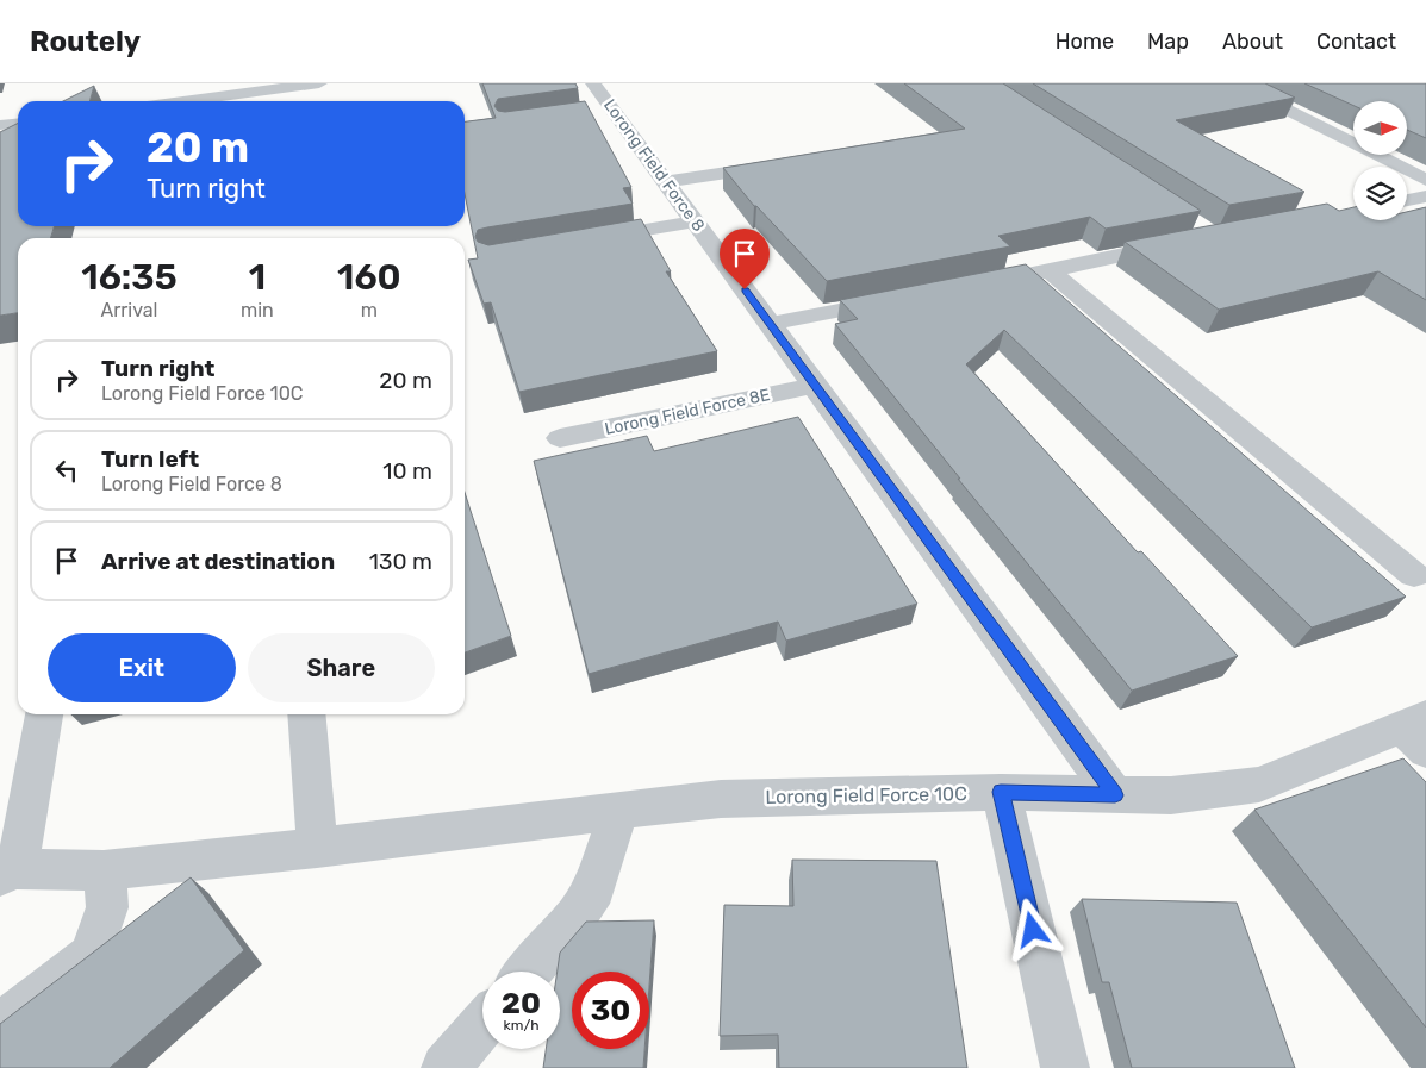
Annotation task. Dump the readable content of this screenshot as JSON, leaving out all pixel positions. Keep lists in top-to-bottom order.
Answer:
{
  "streets": {
    "street": ["Lorong Field Force 8", "Lorong Field Force 8E", "Lorong Field Force 10C"]
  },
  "crossings": [
    ["Lorong Field Force 8", "Lorong Field Force 8E"],
    ["Lorong Field Force 8", "Lorong Field Force 10C"]
  ],
  "north": "right",
  "page": {
    "header": "Routely",
    "nav": [
      "Home",
      "Map",
      "About",
      "Contact"
    ],
    "turn": ["20 m", "Turn right"],
    "eta": [
      "16:35",
      "Arrival",
      "1",
      "min",
      "160",
      "m"
    ],
    "list": [
      {
        "name": "Turn right",
        "note": "Lorong Field Force 10C",
        "value": "20 m"
      },
      {
        "name": "Turn left",
        "note": "Lorong Field Force 8",
        "value": "10 m"
      },
      {
        "name": "Arrive at destination",
        "value": "130 m"
      }
    ],
    "buttons": ["Exit", "Share"],
    "speed": "20 km/h",
    "limit": "30"
  }
}
